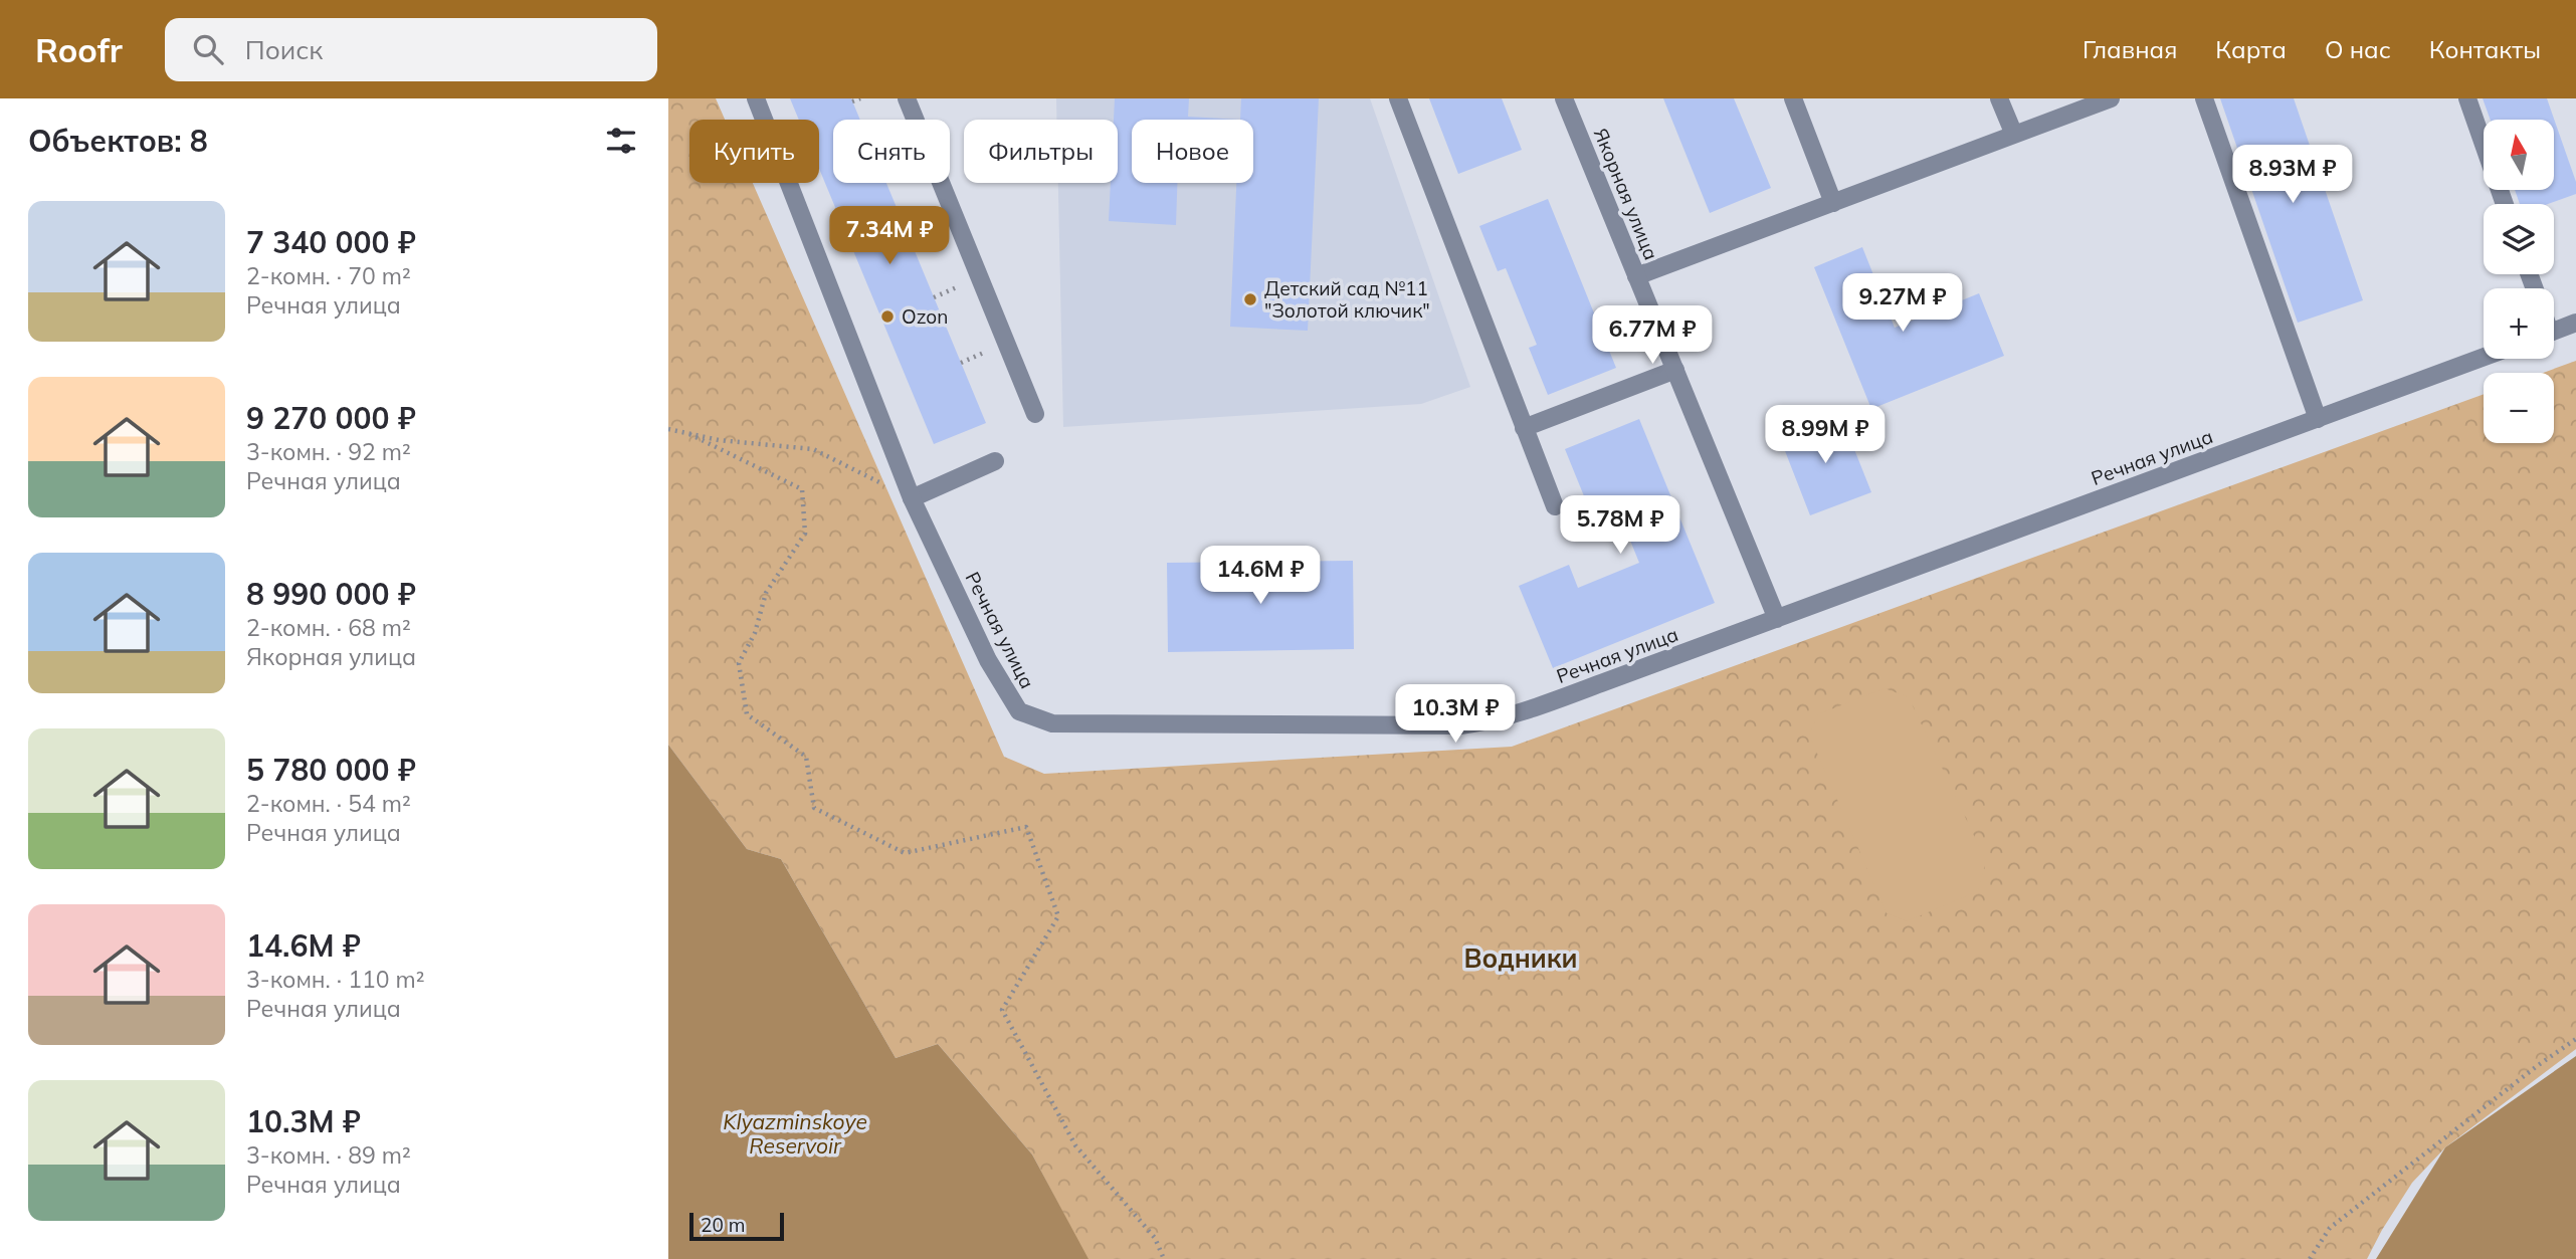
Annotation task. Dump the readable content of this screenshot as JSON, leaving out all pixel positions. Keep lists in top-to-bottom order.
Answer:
{
  "streets": {
    "street": ["Якорная улица", "Речная улица"]
  },
  "crossings": [
    ["Якорная улица", "Речная улица"]
  ],
  "districts": ["Водники"],
  "water": ["Klyazminskoye Reservoir"],
  "places": ["Детский сад №11 \"Золотой ключик\"", "Ozon"],
  "scale_bar": "20 m",
  "north": "top",
  "page": {
    "header": "Roofr",
    "search": "Поиск",
    "nav": [
      "Главная",
      "Карта",
      "О нас",
      "Контакты"
    ],
    "heading": "Объектов: 8",
    "map_buttons": ["+", "−"],
    "chip": [
      "Купить",
      "Снять",
      "Фильтры",
      "Новое"
    ],
    "price": [
      "8.93M ₽",
      "7.34M ₽",
      "9.27M ₽",
      "6.77M ₽",
      "8.99M ₽",
      "5.78M ₽",
      "14.6M ₽",
      "10.3M ₽"
    ],
    "list": [
      {
        "name": "7 340 000 ₽",
        "note": "2-комн. · 70 m² · Речная улица"
      },
      {
        "name": "9 270 000 ₽",
        "note": "3-комн. · 92 m² · Речная улица"
      },
      {
        "name": "8 990 000 ₽",
        "note": "2-комн. · 68 m² · Якорная улица"
      },
      {
        "name": "5 780 000 ₽",
        "note": "2-комн. · 54 m² · Речная улица"
      },
      {
        "name": "14.6M ₽",
        "note": "3-комн. · 110 m² · Речная улица"
      },
      {
        "name": "10.3M ₽",
        "note": "3-комн. · 89 m² · Речная улица"
      }
    ],
    "scale": "20 m"
  }
}
